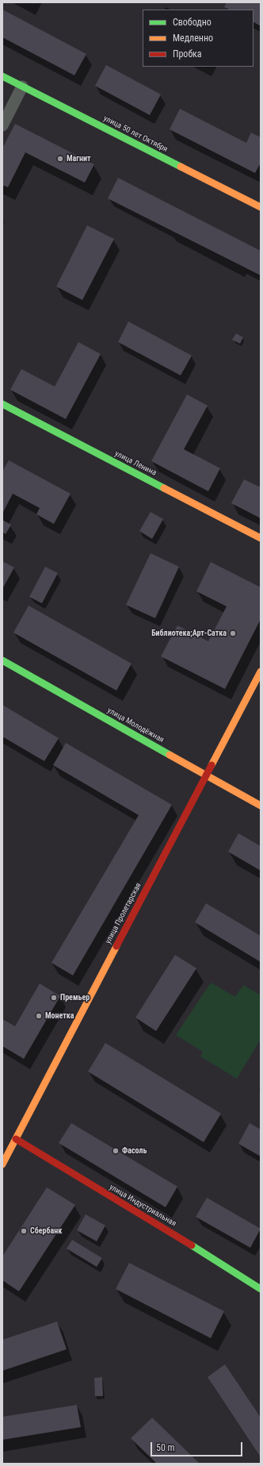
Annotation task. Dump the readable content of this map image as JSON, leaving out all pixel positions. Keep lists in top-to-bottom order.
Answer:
{
  "streets": {
    "main road": [
      "улица 50 лет Октября",
      "улица Ленина",
      "улица Молодёжная",
      "улица Пролетарская",
      "улица Индустриальная"
    ]
  },
  "crossings": [
    ["улица Молодёжная", "улица Пролетарская"],
    ["улица Пролетарская", "улица Индустриальная"]
  ],
  "places": [
    "Магнит",
    "Библиотека;Арт-Сатка",
    "Премьер",
    "Монетка",
    "Фасоль",
    "Сбербанк"
  ],
  "legend": ["Свободно", "Медленно", "Пробка"],
  "scale_bar": "50 m"
}
